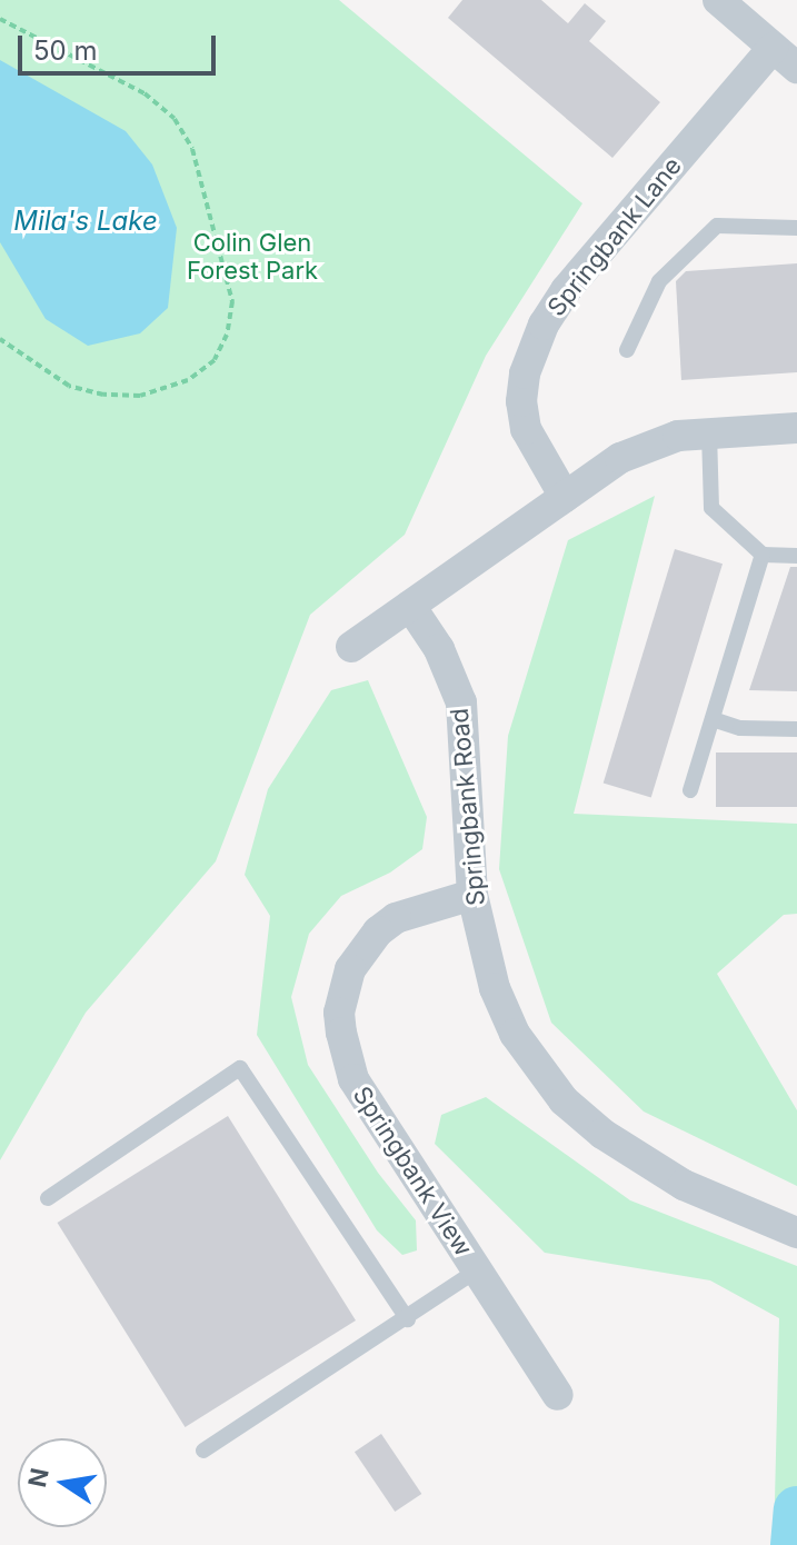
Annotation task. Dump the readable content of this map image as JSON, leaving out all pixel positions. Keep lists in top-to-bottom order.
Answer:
{
  "streets": {
    "street": ["Springbank Lane", "Springbank Road", "Springbank View"]
  },
  "crossings": [
    ["Springbank Road", "Springbank View"]
  ],
  "water": ["Mila's Lake"],
  "parks": ["Colin Glen Forest Park"],
  "scale_bar": "50 m",
  "north": "left"
}
